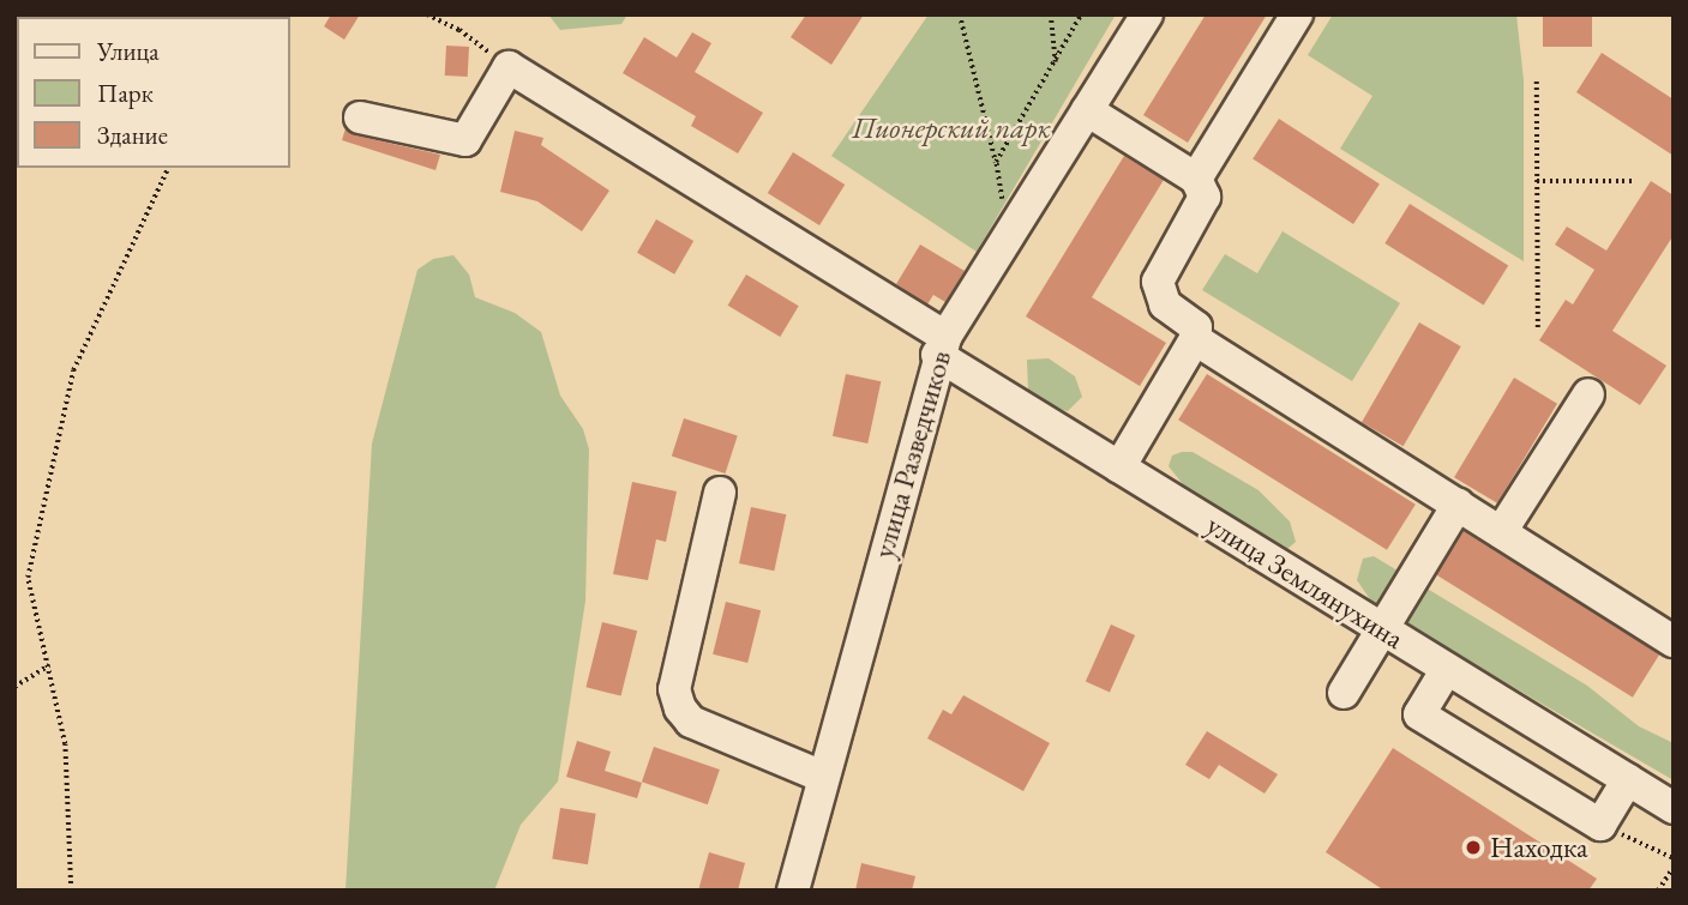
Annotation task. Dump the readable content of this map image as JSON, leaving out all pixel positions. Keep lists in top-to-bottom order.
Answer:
{
  "streets": {
    "street": ["улица Разведчиков", "улица Землянухина"]
  },
  "crossings": [
    ["улица Разведчиков", "улица Землянухина"]
  ],
  "parks": ["Пионерский парк"],
  "places": ["Находка"],
  "legend": ["Улица", "Парк", "Здание"]
}
